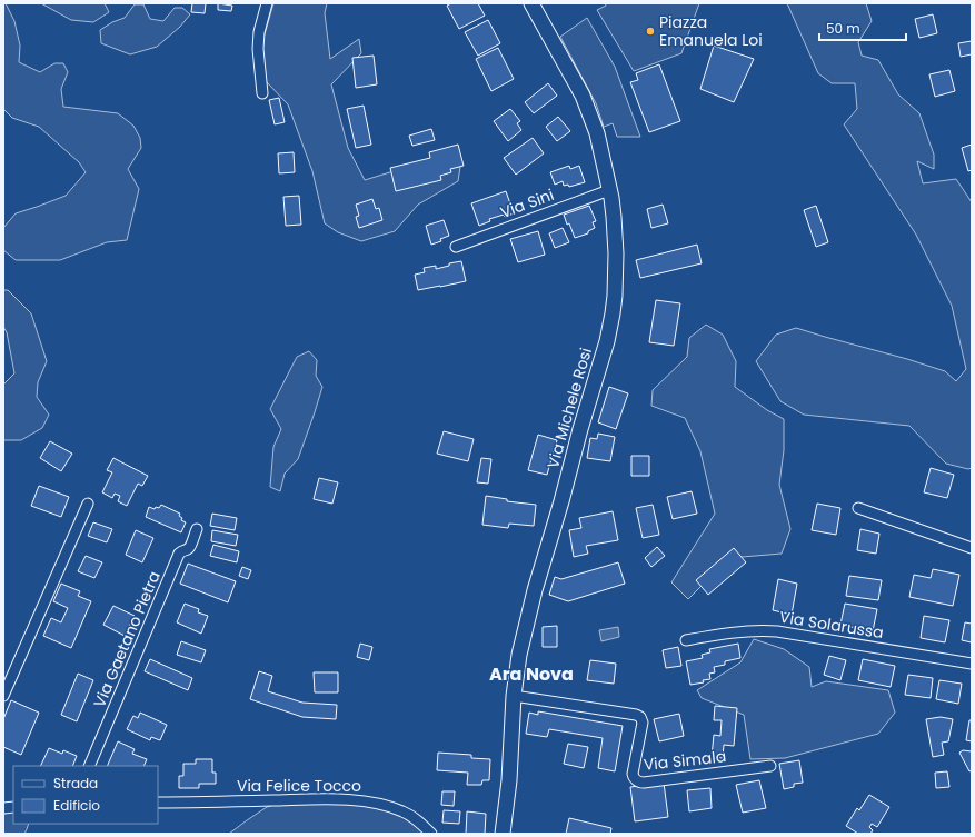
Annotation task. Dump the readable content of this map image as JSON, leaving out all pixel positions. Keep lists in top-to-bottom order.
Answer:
{
  "streets": {
    "street": [
      "Via Sini",
      "Via Michele Rosi",
      "Via Solarussa",
      "Via Gaetano Pietra",
      "Via Simala",
      "Via Felice Tocco"
    ]
  },
  "crossings": [
    ["Via Sini", "Via Michele Rosi"],
    ["Via Michele Rosi", "Via Simala"]
  ],
  "districts": ["Ara Nova"],
  "places": ["Piazza Emanuela Loi"],
  "legend": ["Strada", "Edificio"],
  "scale_bar": "50 m"
}
